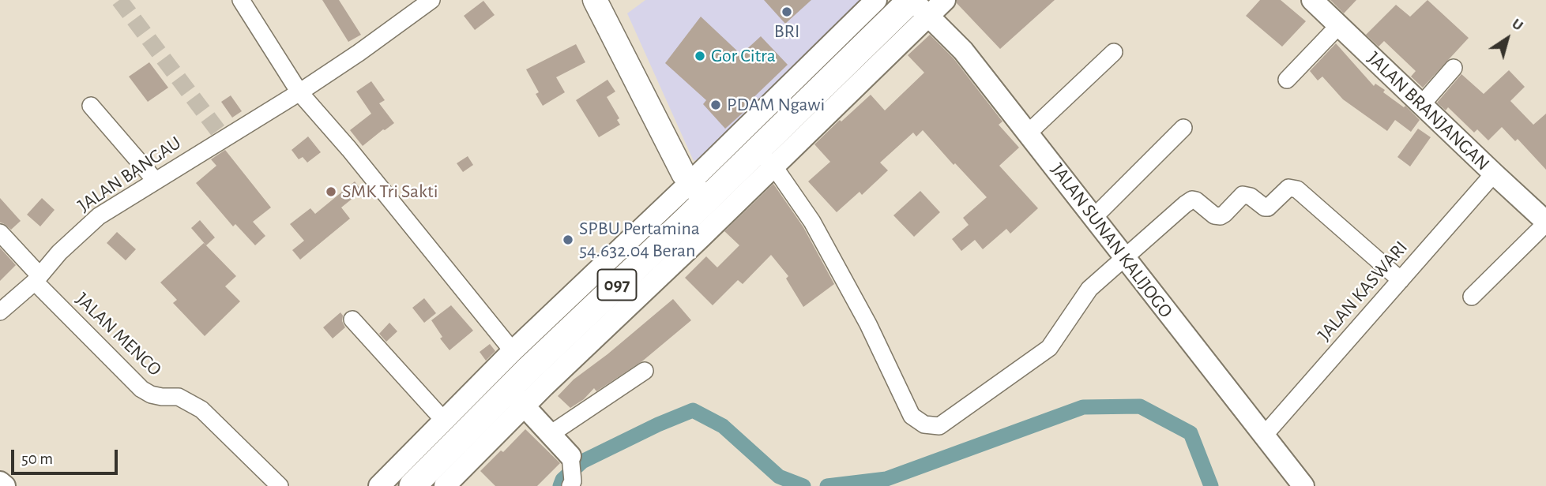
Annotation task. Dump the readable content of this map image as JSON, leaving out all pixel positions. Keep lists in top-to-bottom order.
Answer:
{
  "streets": {
    "main road": ["097"],
    "street": [
      "JALAN BRANJANGAN",
      "JALAN BANGAU",
      "JALAN SUNAN KALIJOGO",
      "JALAN KASWARI",
      "JALAN MENCO"
    ]
  },
  "crossings": [
    ["JALAN BRANJANGAN", "JALAN KASWARI"],
    ["JALAN BANGAU", "JALAN MENCO"],
    ["JALAN SUNAN KALIJOGO", "097"],
    ["JALAN SUNAN KALIJOGO", "JALAN KASWARI"]
  ],
  "places": [
    "BRI",
    "Gor Citra",
    "PDAM Ngawi",
    "SMK Tri Sakti",
    "SPBU Pertamina 54.632.04 Beran"
  ],
  "scale_bar": "50 m",
  "north": "top right"
}
